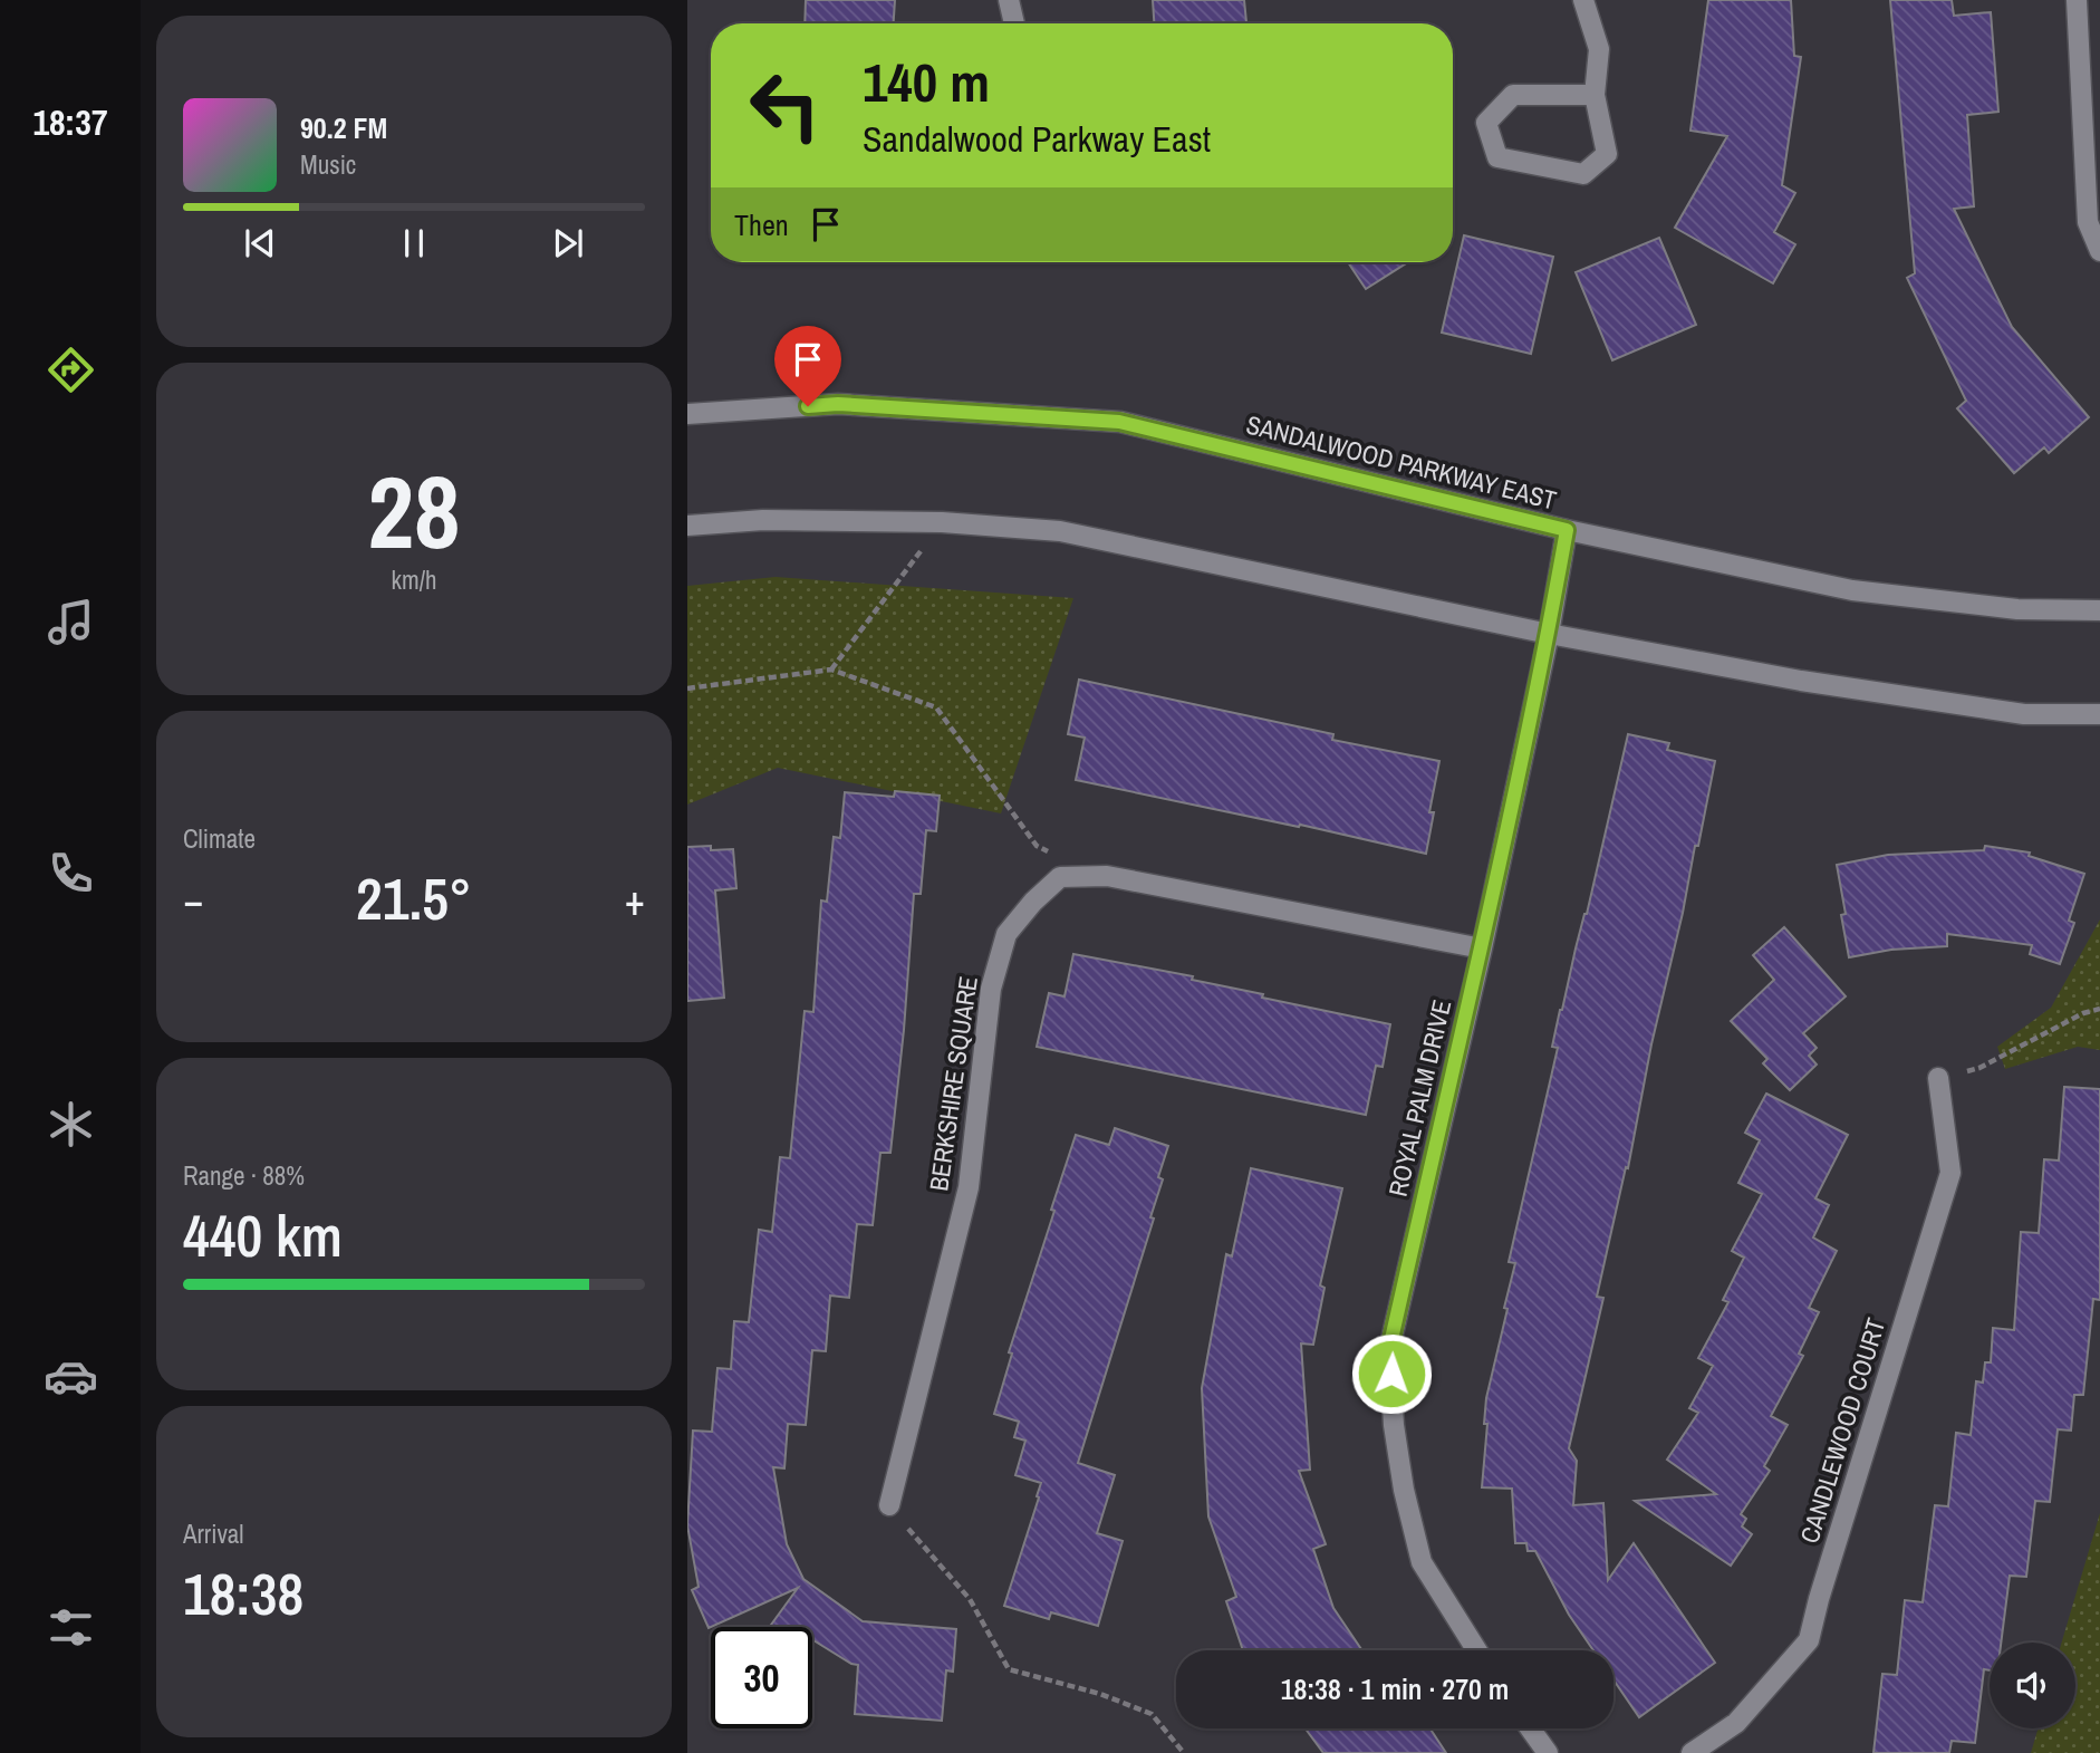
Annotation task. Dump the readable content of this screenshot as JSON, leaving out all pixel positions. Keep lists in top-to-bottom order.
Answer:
{
  "streets": {
    "street": [
      "SANDALWOOD PARKWAY EAST",
      "BERKSHIRE SQUARE",
      "ROYAL PALM DRIVE",
      "CANDLEWOOD COURT"
    ]
  },
  "crossings": [
    ["SANDALWOOD PARKWAY EAST", "ROYAL PALM DRIVE"],
    ["BERKSHIRE SQUARE", "ROYAL PALM DRIVE"]
  ],
  "page": {
    "tabs": "18:37",
    "turn": ["140 m", "Sandalwood Parkway East"],
    "song": ["90.2 FM", "Music"],
    "then": "Then",
    "tile": [
      ["28", "km/h"],
      "Climate",
      ["Range · 88%", "440 km"],
      ["Arrival", "18:38"]
    ],
    "heat": ["−", "21.5°", "+"],
    "limit": "30",
    "trip": "18:38 · 1 min · 270 m"
  }
}
